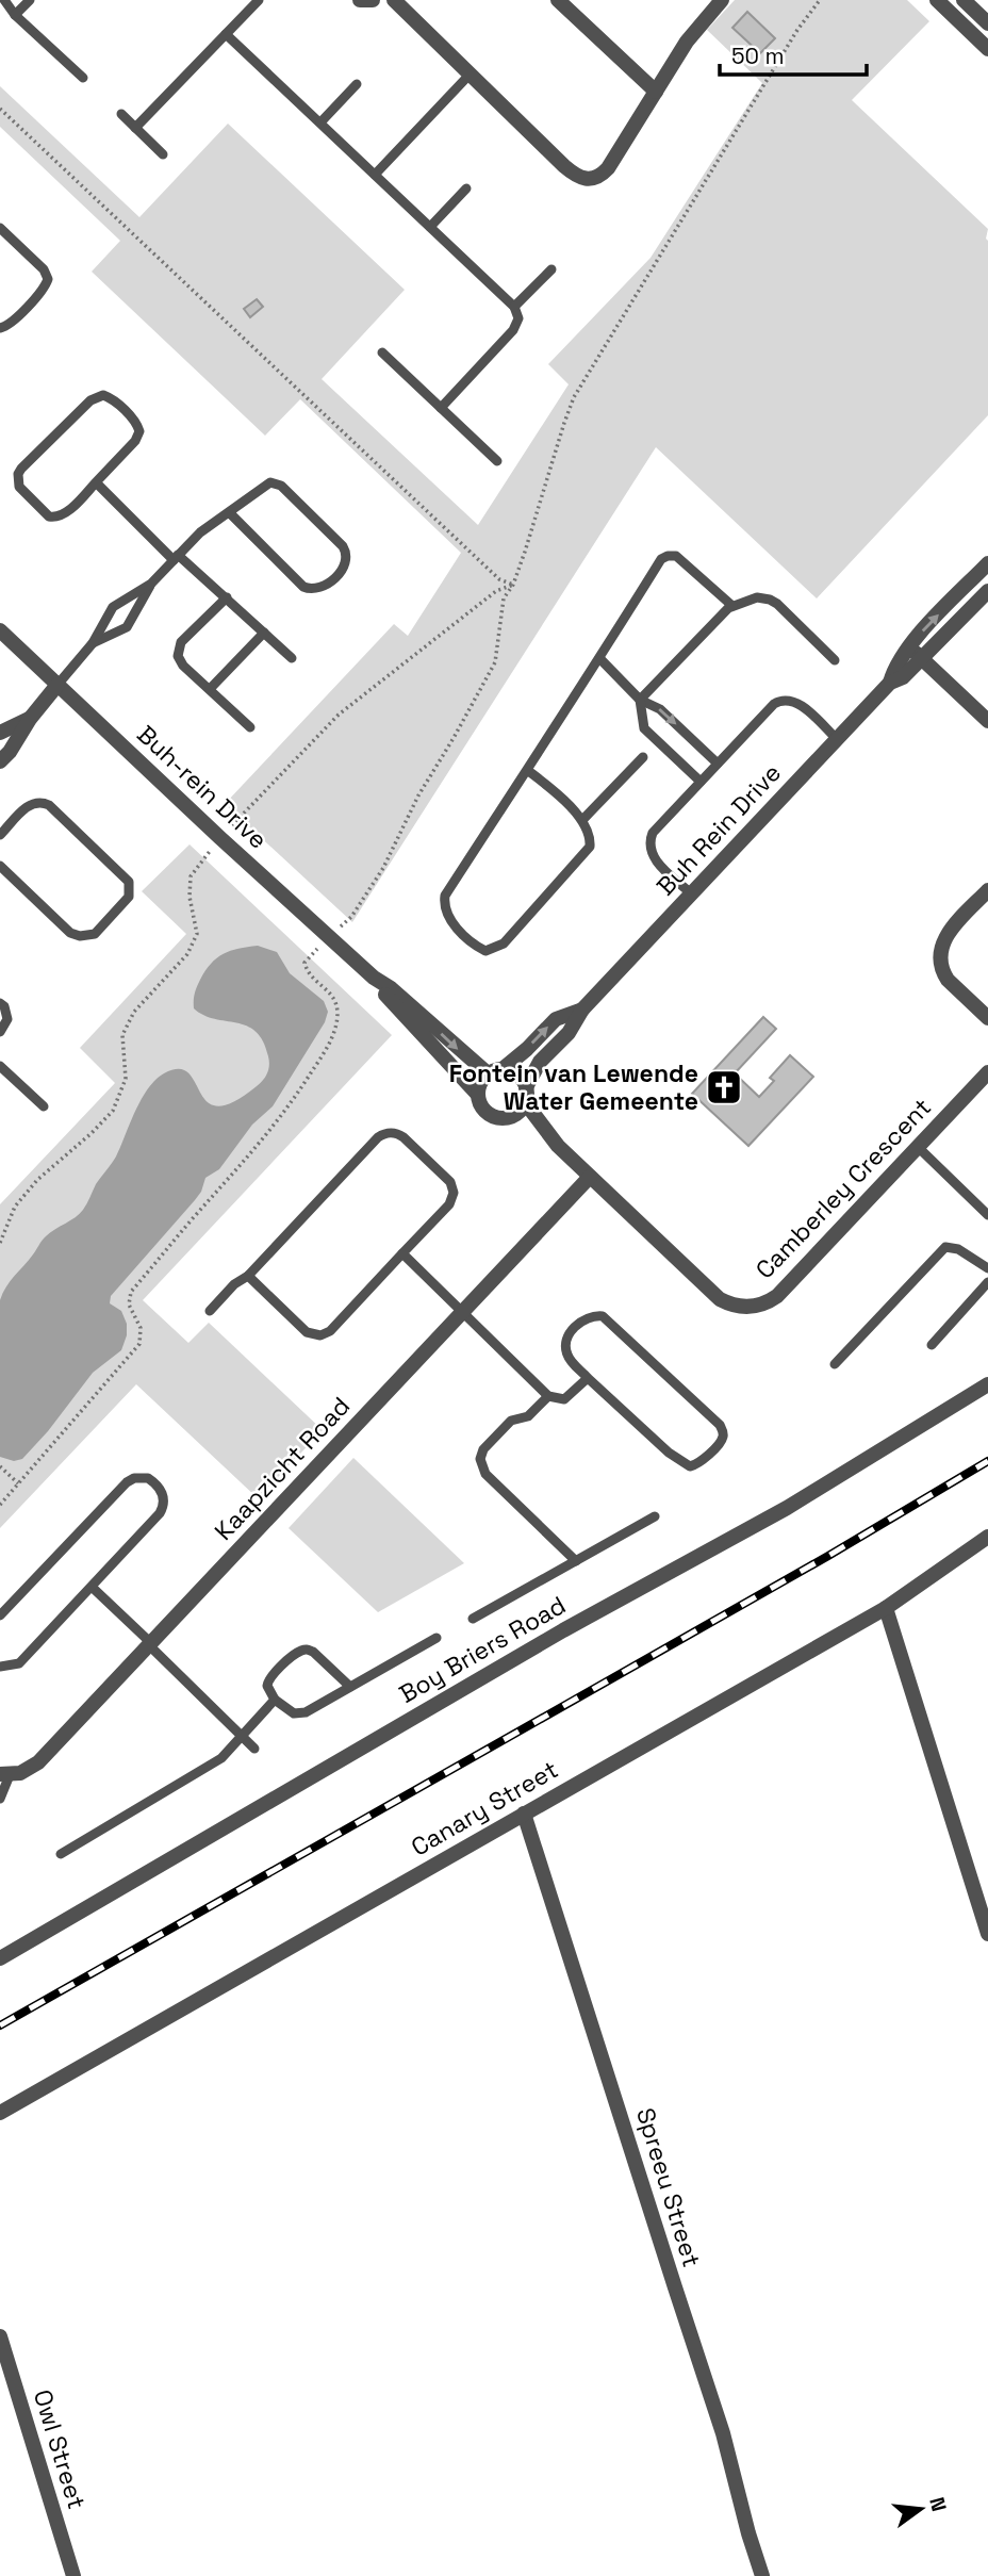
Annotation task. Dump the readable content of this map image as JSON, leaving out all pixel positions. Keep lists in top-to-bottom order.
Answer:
{
  "streets": {
    "street": [
      "Buh-rein Drive",
      "Buh Rein Drive",
      "Camberley Crescent",
      "Kaapzicht Road",
      "Boy Briers Road",
      "Canary Street",
      "Spreeu Street",
      "Owl Street"
    ]
  },
  "crossings": [
    ["Buh-rein Drive", "Buh Rein Drive"],
    ["Buh-rein Drive", "Camberley Crescent"],
    ["Buh Rein Drive", "Camberley Crescent"],
    ["Camberley Crescent", "Kaapzicht Road"],
    ["Canary Street", "Spreeu Street"]
  ],
  "places": {
    "church": ["Fontein van Lewende Water Gemeente"]
  },
  "scale_bar": "50 m",
  "north": "right"
}
